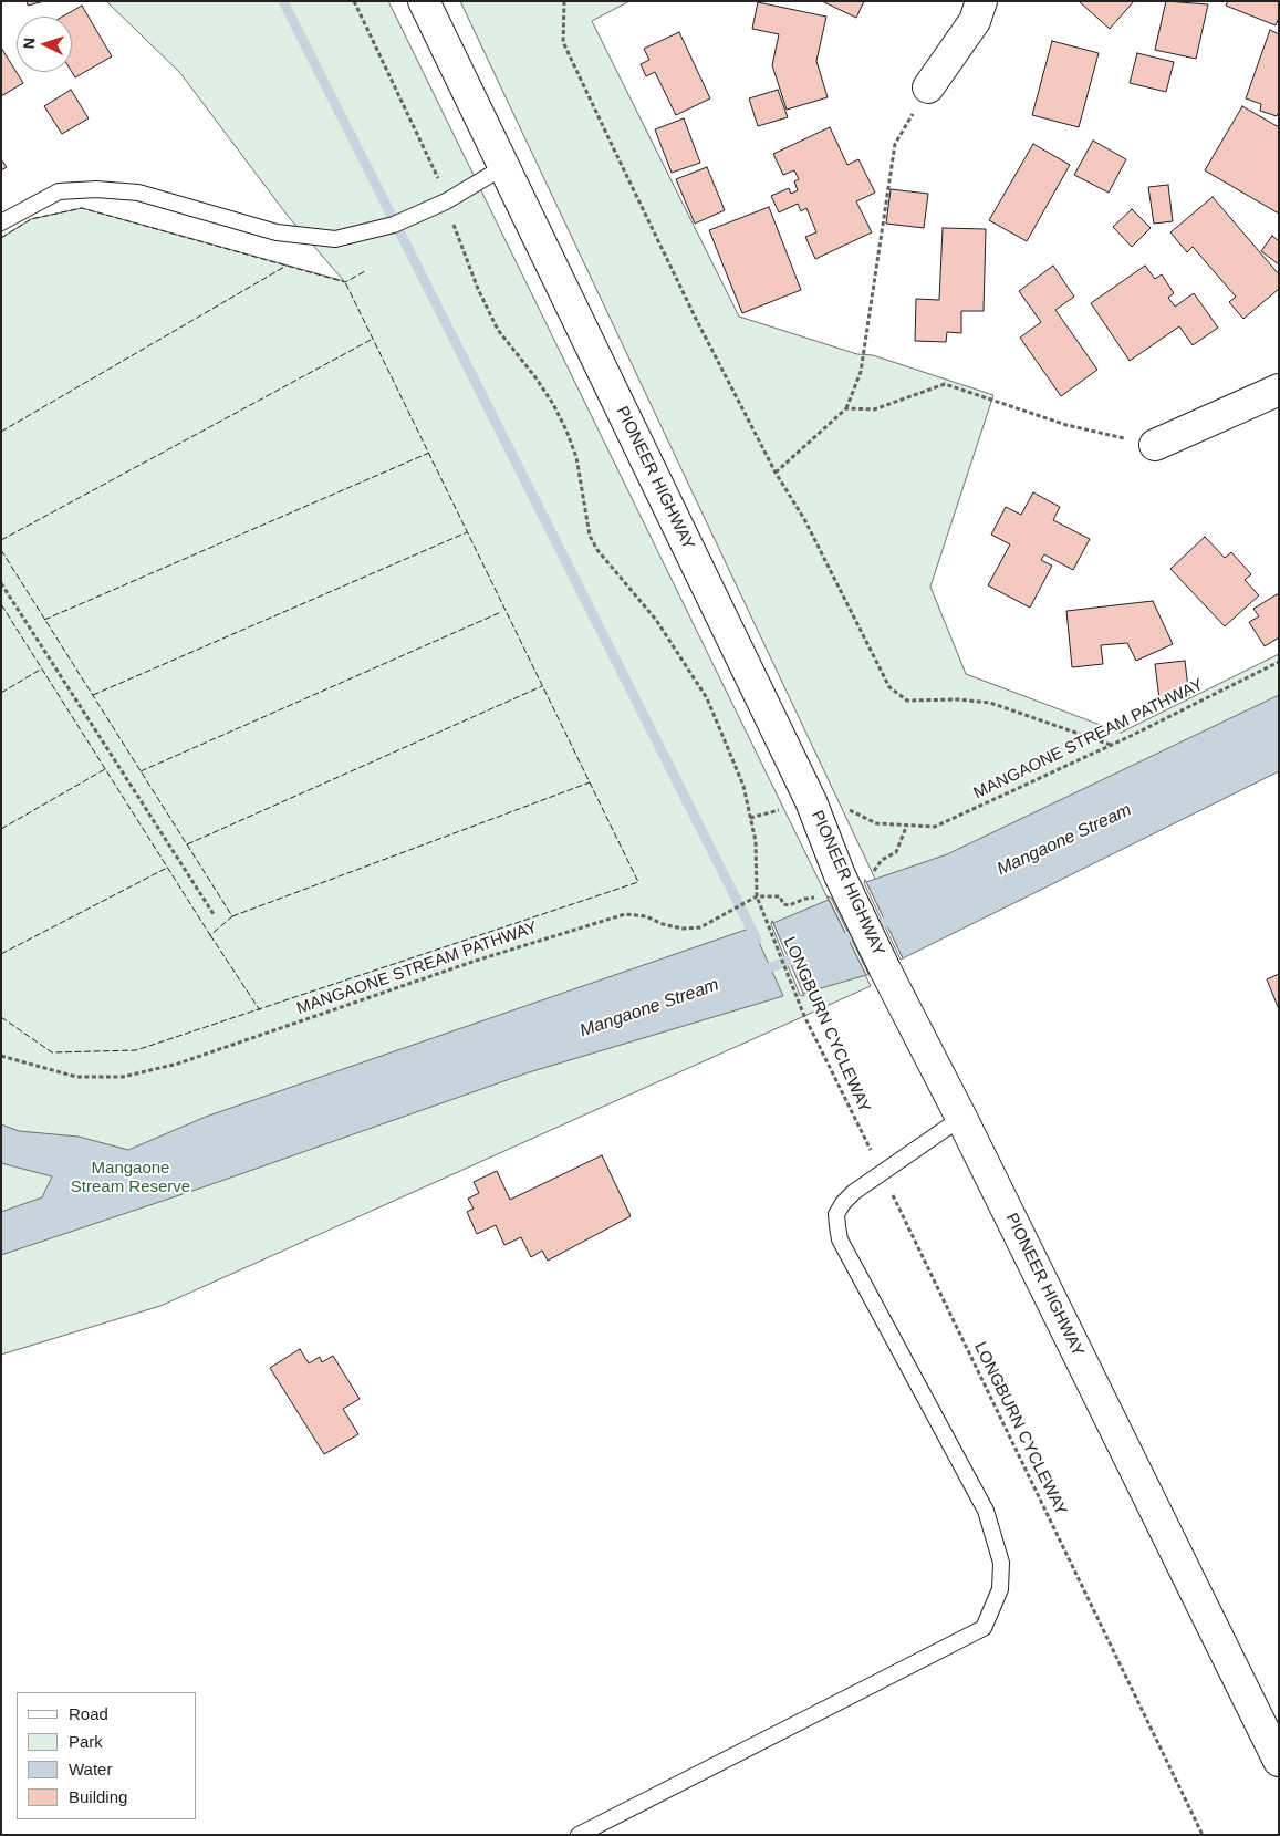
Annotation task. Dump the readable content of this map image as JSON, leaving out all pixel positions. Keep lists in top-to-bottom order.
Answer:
{
  "streets": {
    "main road": ["PIONEER HIGHWAY"],
    "path": ["MANGAONE STREAM PATHWAY", "LONGBURN CYCLEWAY"]
  },
  "crossings": [
    ["MANGAONE STREAM PATHWAY", "LONGBURN CYCLEWAY"]
  ],
  "water": ["Mangaone Stream"],
  "parks": ["Mangaone Stream Reserve"],
  "legend": [
    "Road",
    "Park",
    "Water",
    "Building"
  ],
  "north": "left"
}
